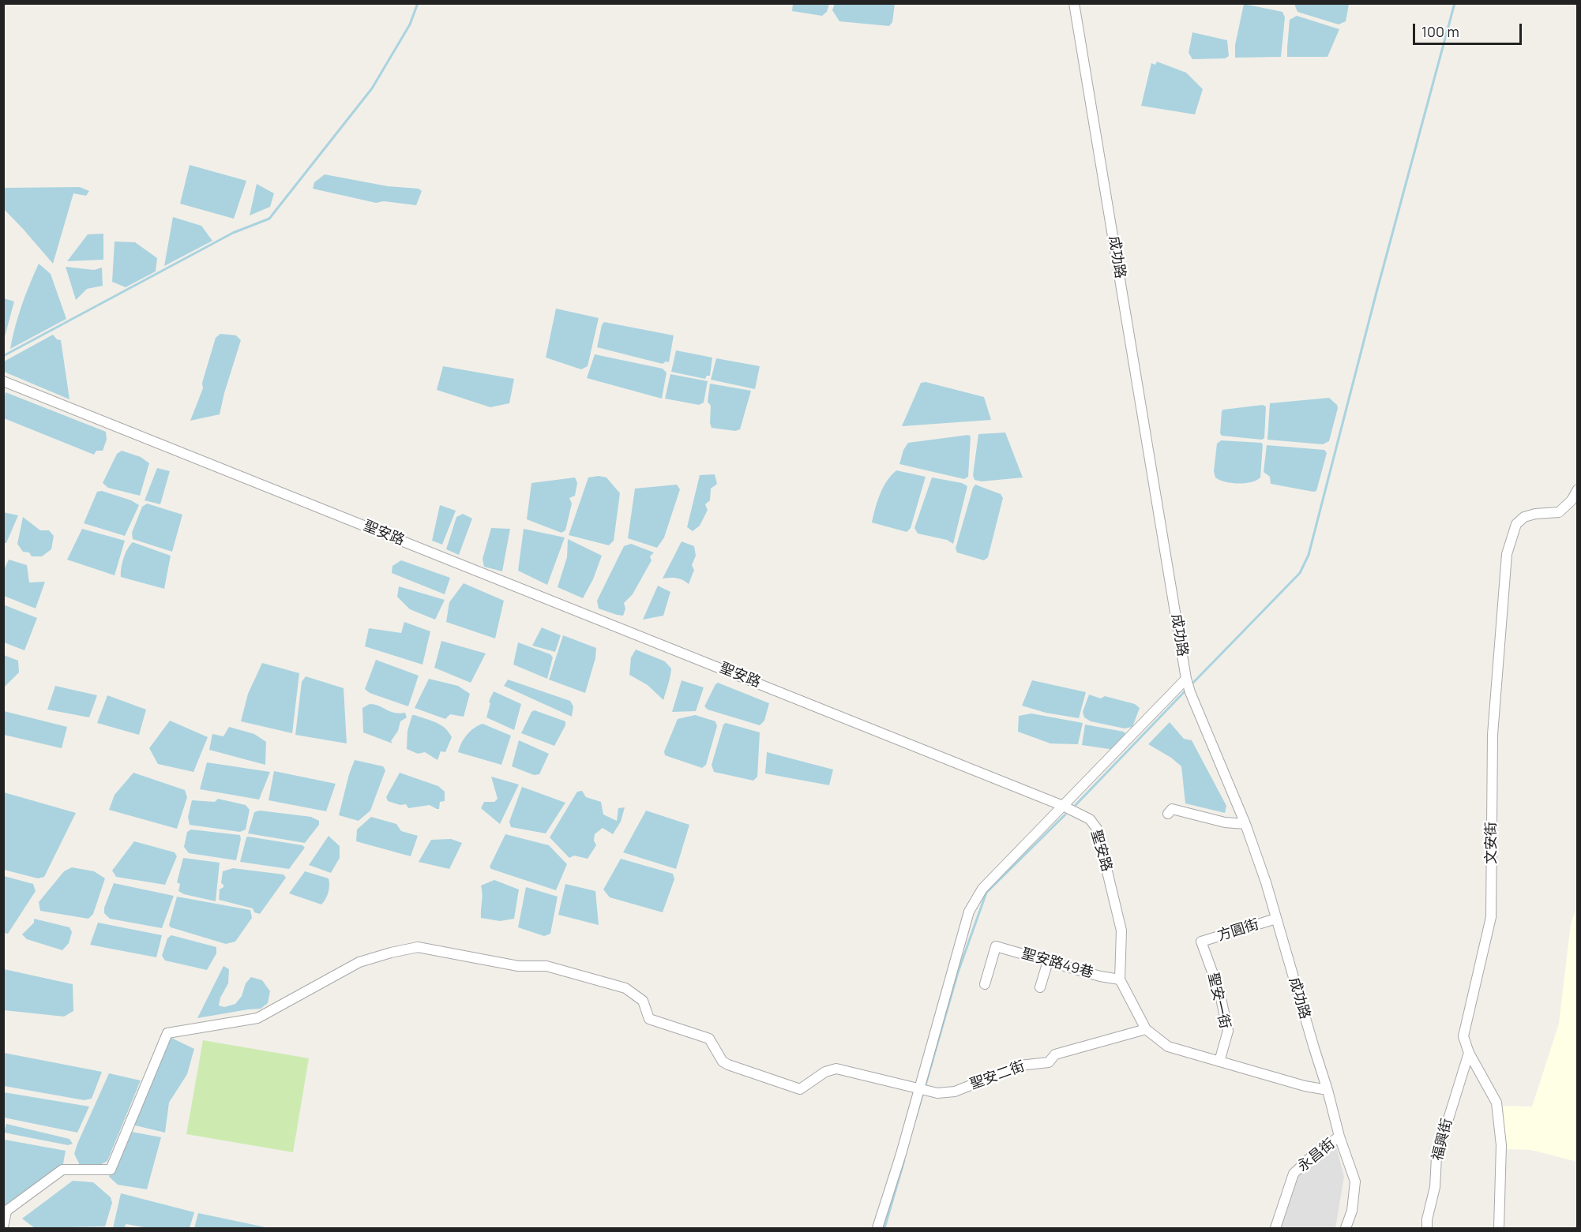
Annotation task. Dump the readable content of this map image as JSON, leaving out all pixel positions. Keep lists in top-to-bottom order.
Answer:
{
  "streets": {
    "street": [
      "成功路",
      "聖安路",
      "文安街",
      "方圓街",
      "聖安路49巷",
      "聖安一街",
      "聖安二街",
      "福興街",
      "永昌街"
    ]
  },
  "crossings": [
    ["成功路", "聖安路"],
    ["成功路", "方圓街"],
    ["成功路", "永昌街"],
    ["聖安路", "聖安路49巷"],
    ["聖安路", "聖安一街"],
    ["聖安路", "聖安二街"],
    ["文安街", "福興街"],
    ["方圓街", "聖安一街"]
  ],
  "scale_bar": "100 m"
}
